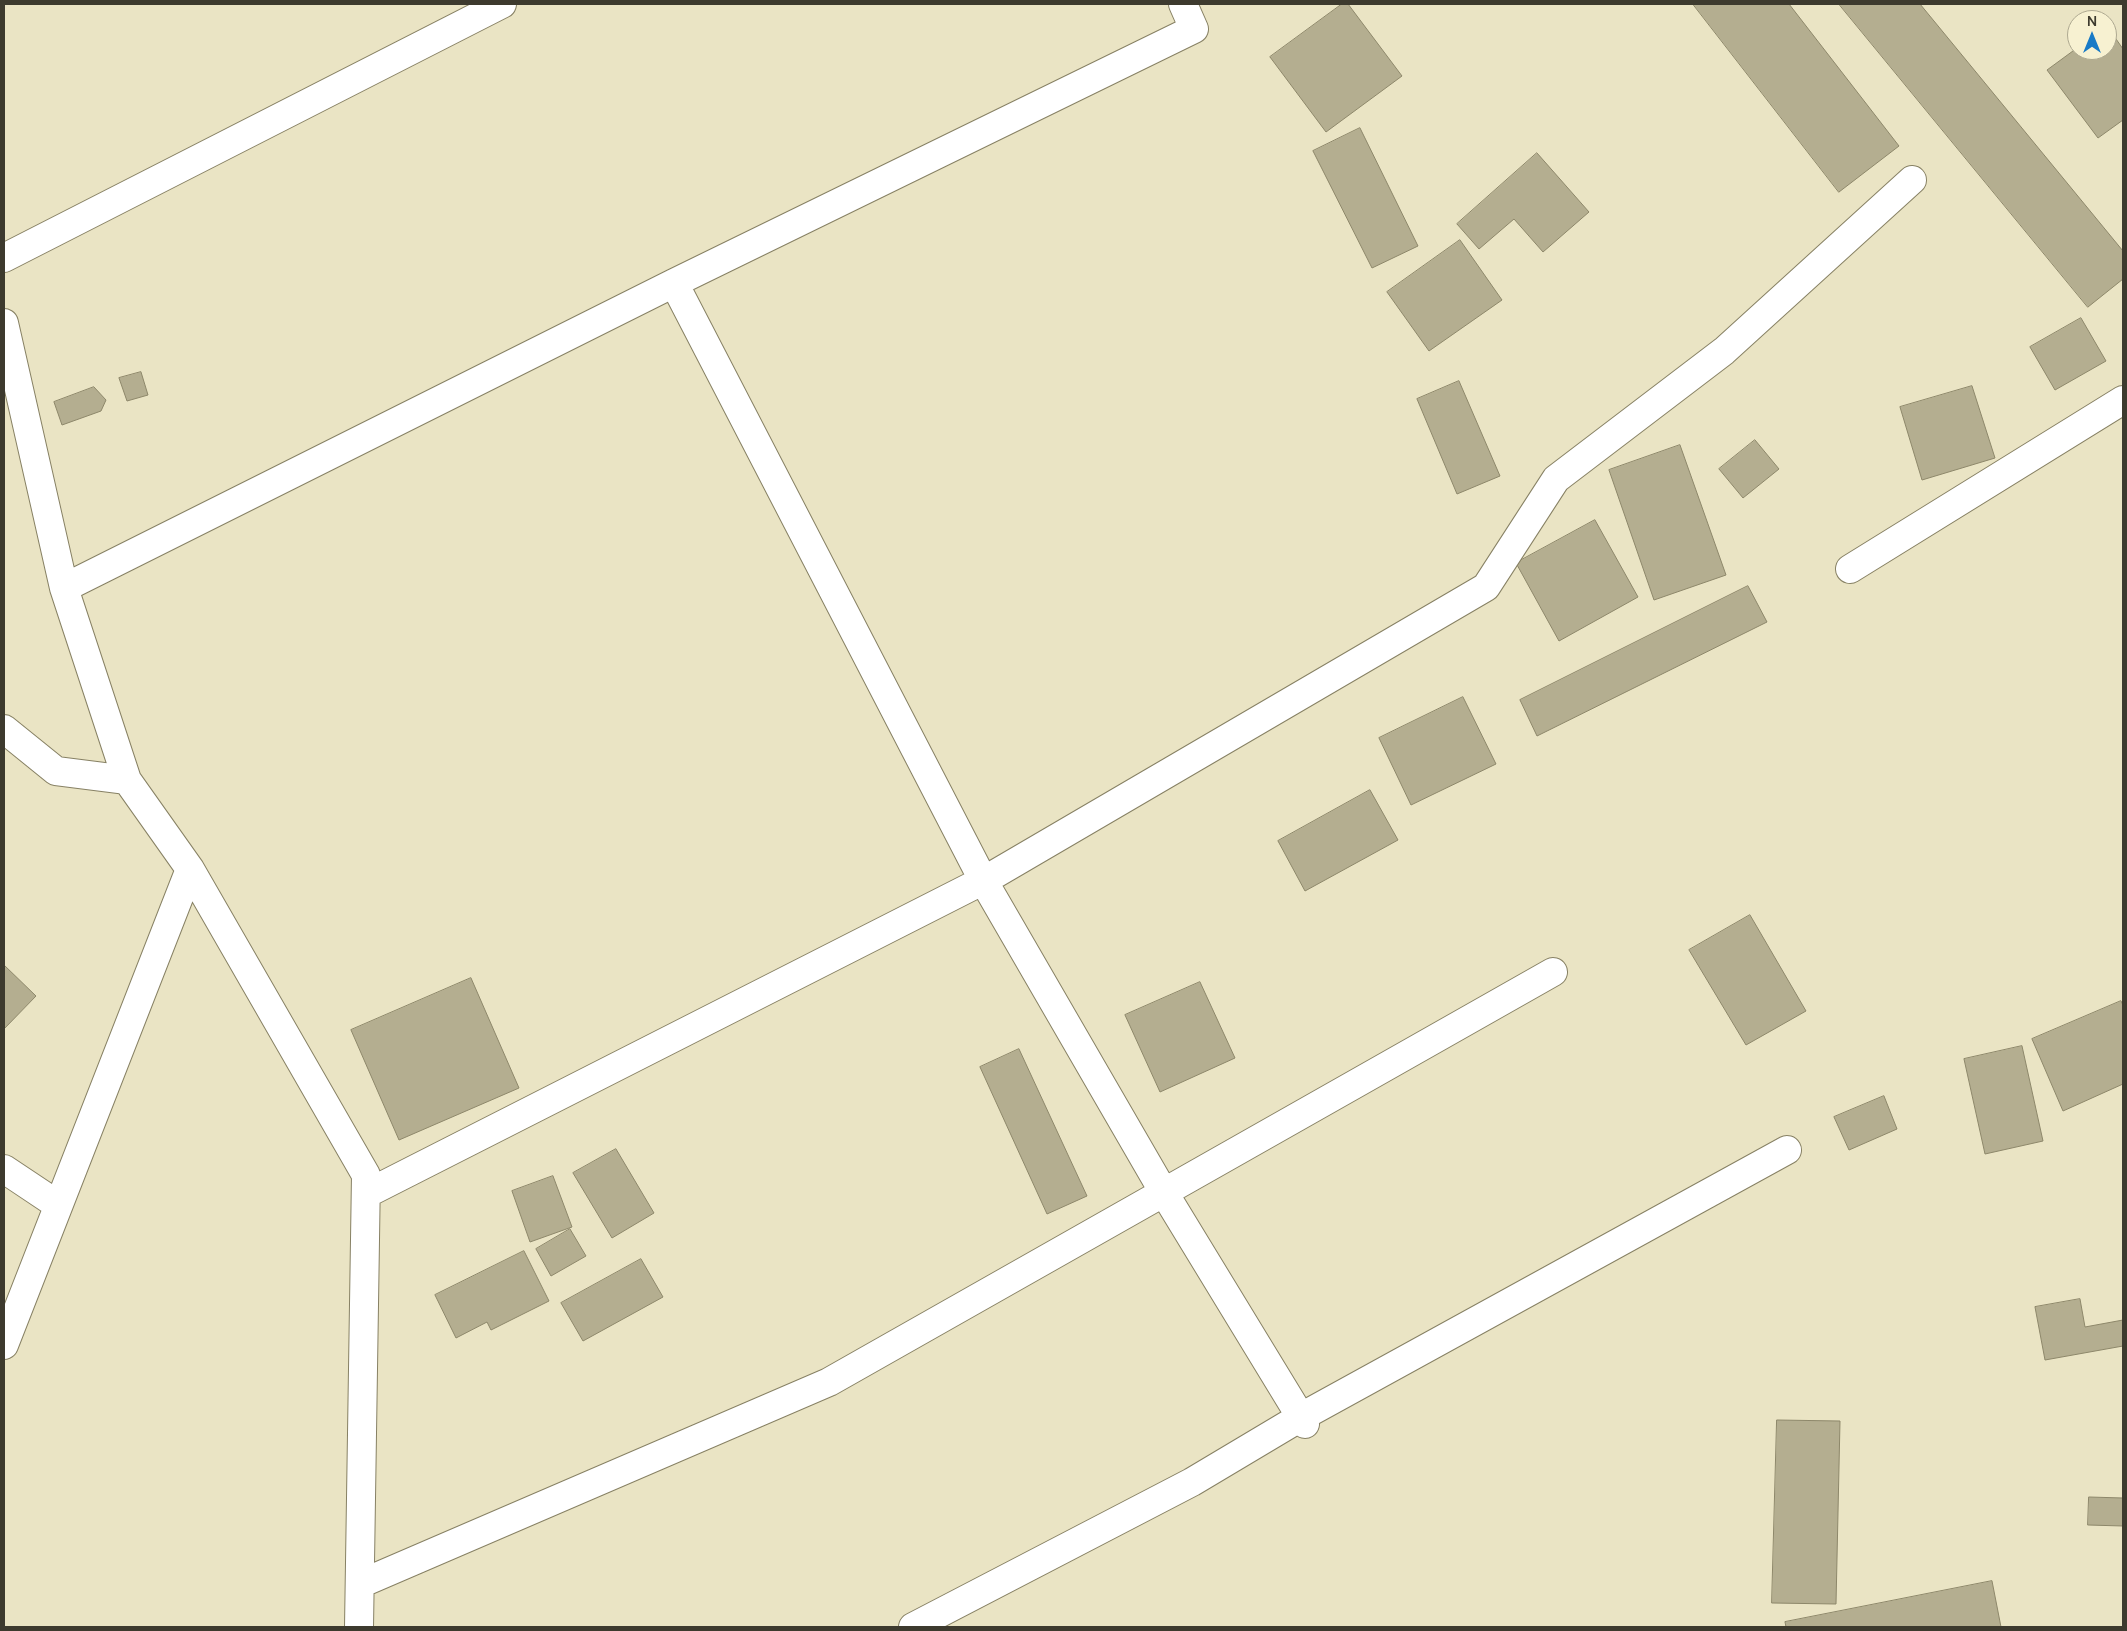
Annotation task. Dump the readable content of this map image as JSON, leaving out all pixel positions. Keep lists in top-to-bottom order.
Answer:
{
  "north": "top"
}
